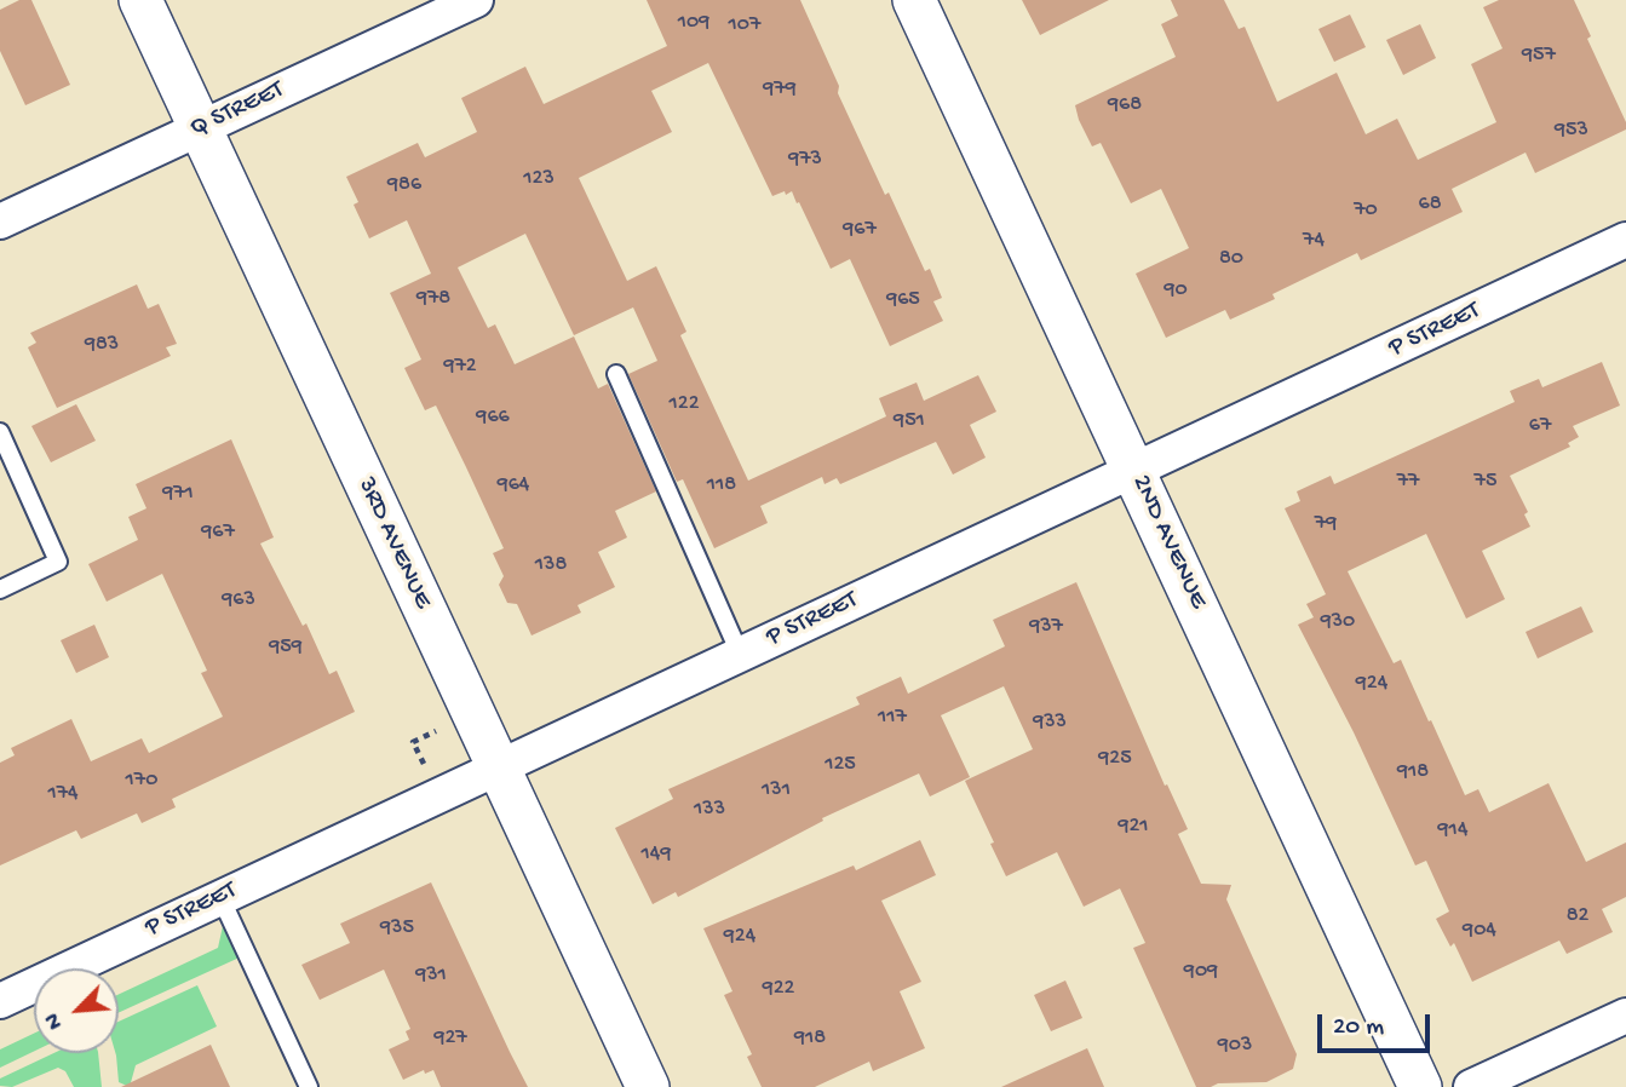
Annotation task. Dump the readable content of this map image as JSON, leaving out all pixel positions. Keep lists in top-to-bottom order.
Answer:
{
  "streets": {
    "street": [
      "Q STREET",
      "P STREET",
      "2ND AVENUE",
      "3RD AVENUE"
    ]
  },
  "crossings": [
    ["Q STREET", "3RD AVENUE"],
    ["P STREET", "2ND AVENUE"],
    ["P STREET", "3RD AVENUE"]
  ],
  "house_numbers": [
    "109",
    "107",
    "957",
    "979",
    "968",
    "953",
    "973",
    "123",
    "986",
    "68",
    "70",
    "967",
    "74",
    "80",
    "90",
    "978",
    "965",
    "983",
    "972",
    "122",
    "966",
    "951",
    "67",
    "77",
    "75",
    "964",
    "118",
    "971",
    "79",
    "967",
    "138",
    "963",
    "930",
    "937",
    "959",
    "924",
    "117",
    "933",
    "925",
    "125",
    "918",
    "170",
    "131",
    "174",
    "133",
    "921",
    "914",
    "149",
    "82",
    "935",
    "904",
    "924",
    "909",
    "931",
    "922",
    "927",
    "918",
    "903"
  ],
  "scale_bar": "20 m",
  "north": "bottom left"
}
